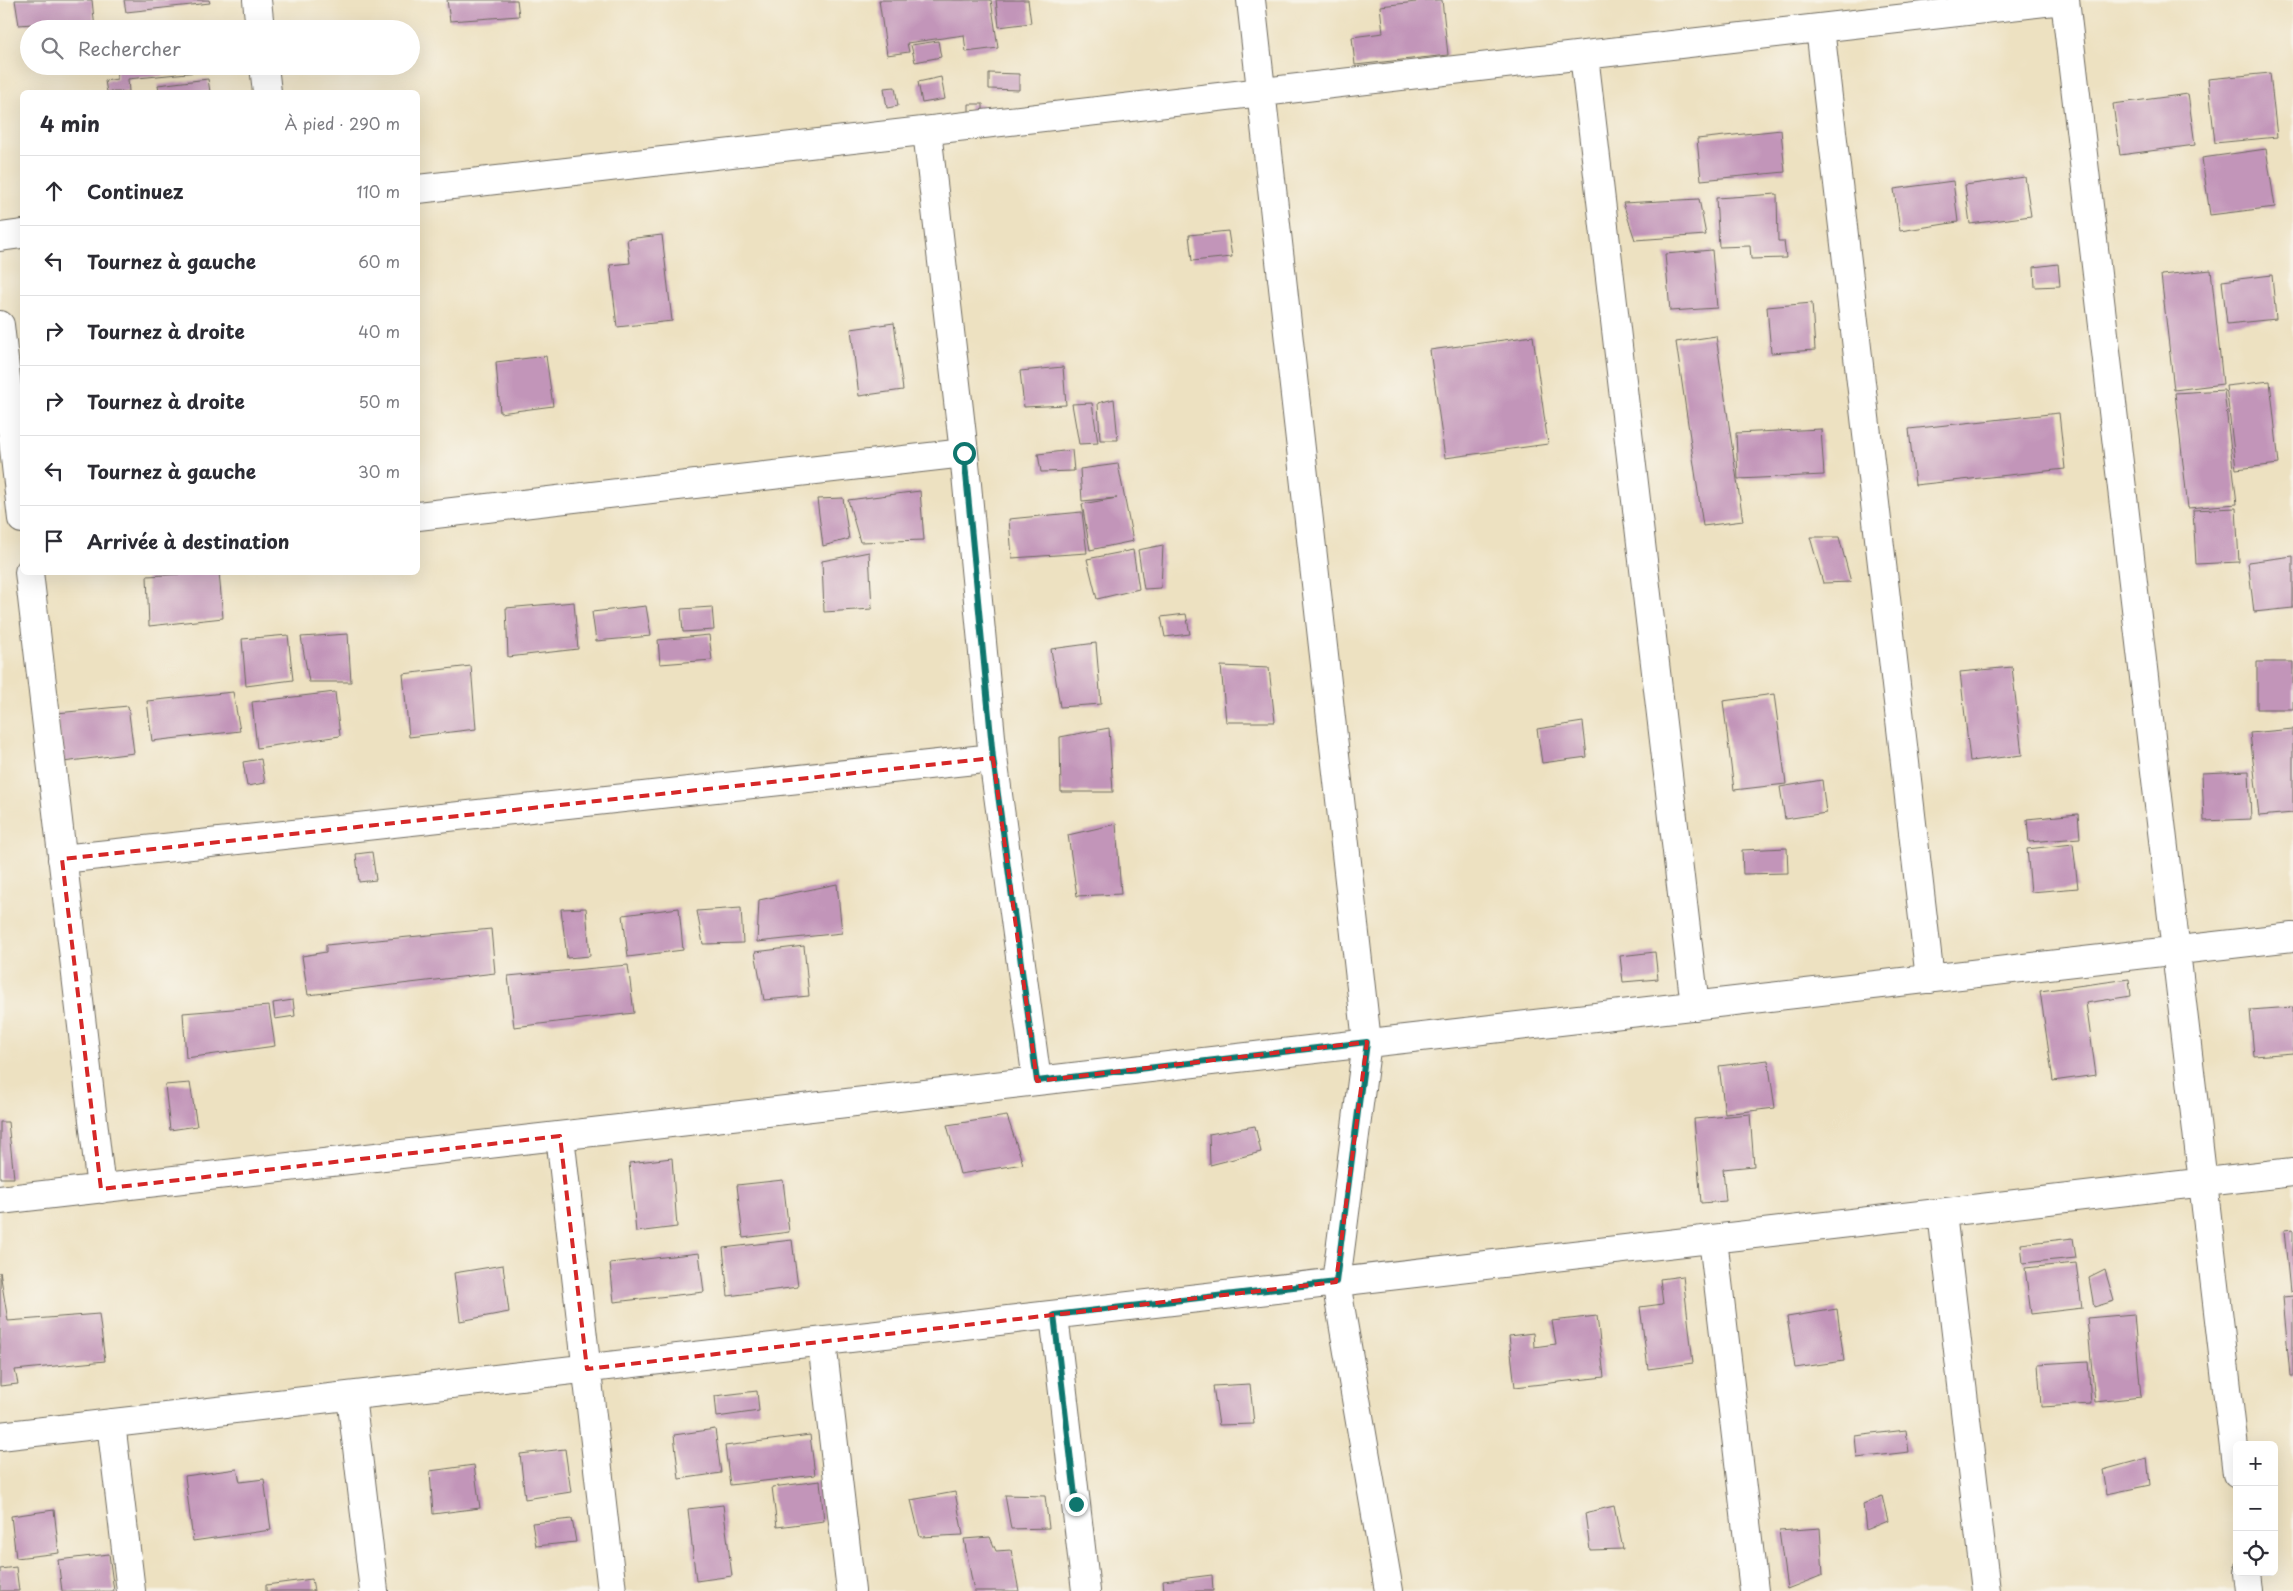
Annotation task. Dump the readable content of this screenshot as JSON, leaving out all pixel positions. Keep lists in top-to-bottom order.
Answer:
{
  "page": {
    "search": "Rechercher",
    "heading": ["4 min", "À pied · 290 m"],
    "list": [
      ["Continuez", "110 m"],
      ["Tournez à gauche", "60 m"],
      ["Tournez à droite", "40 m"],
      ["Tournez à droite", "50 m"],
      ["Tournez à gauche", "30 m"],
      "Arrivée à destination"
    ],
    "map_buttons": ["+", "−"]
  }
}
